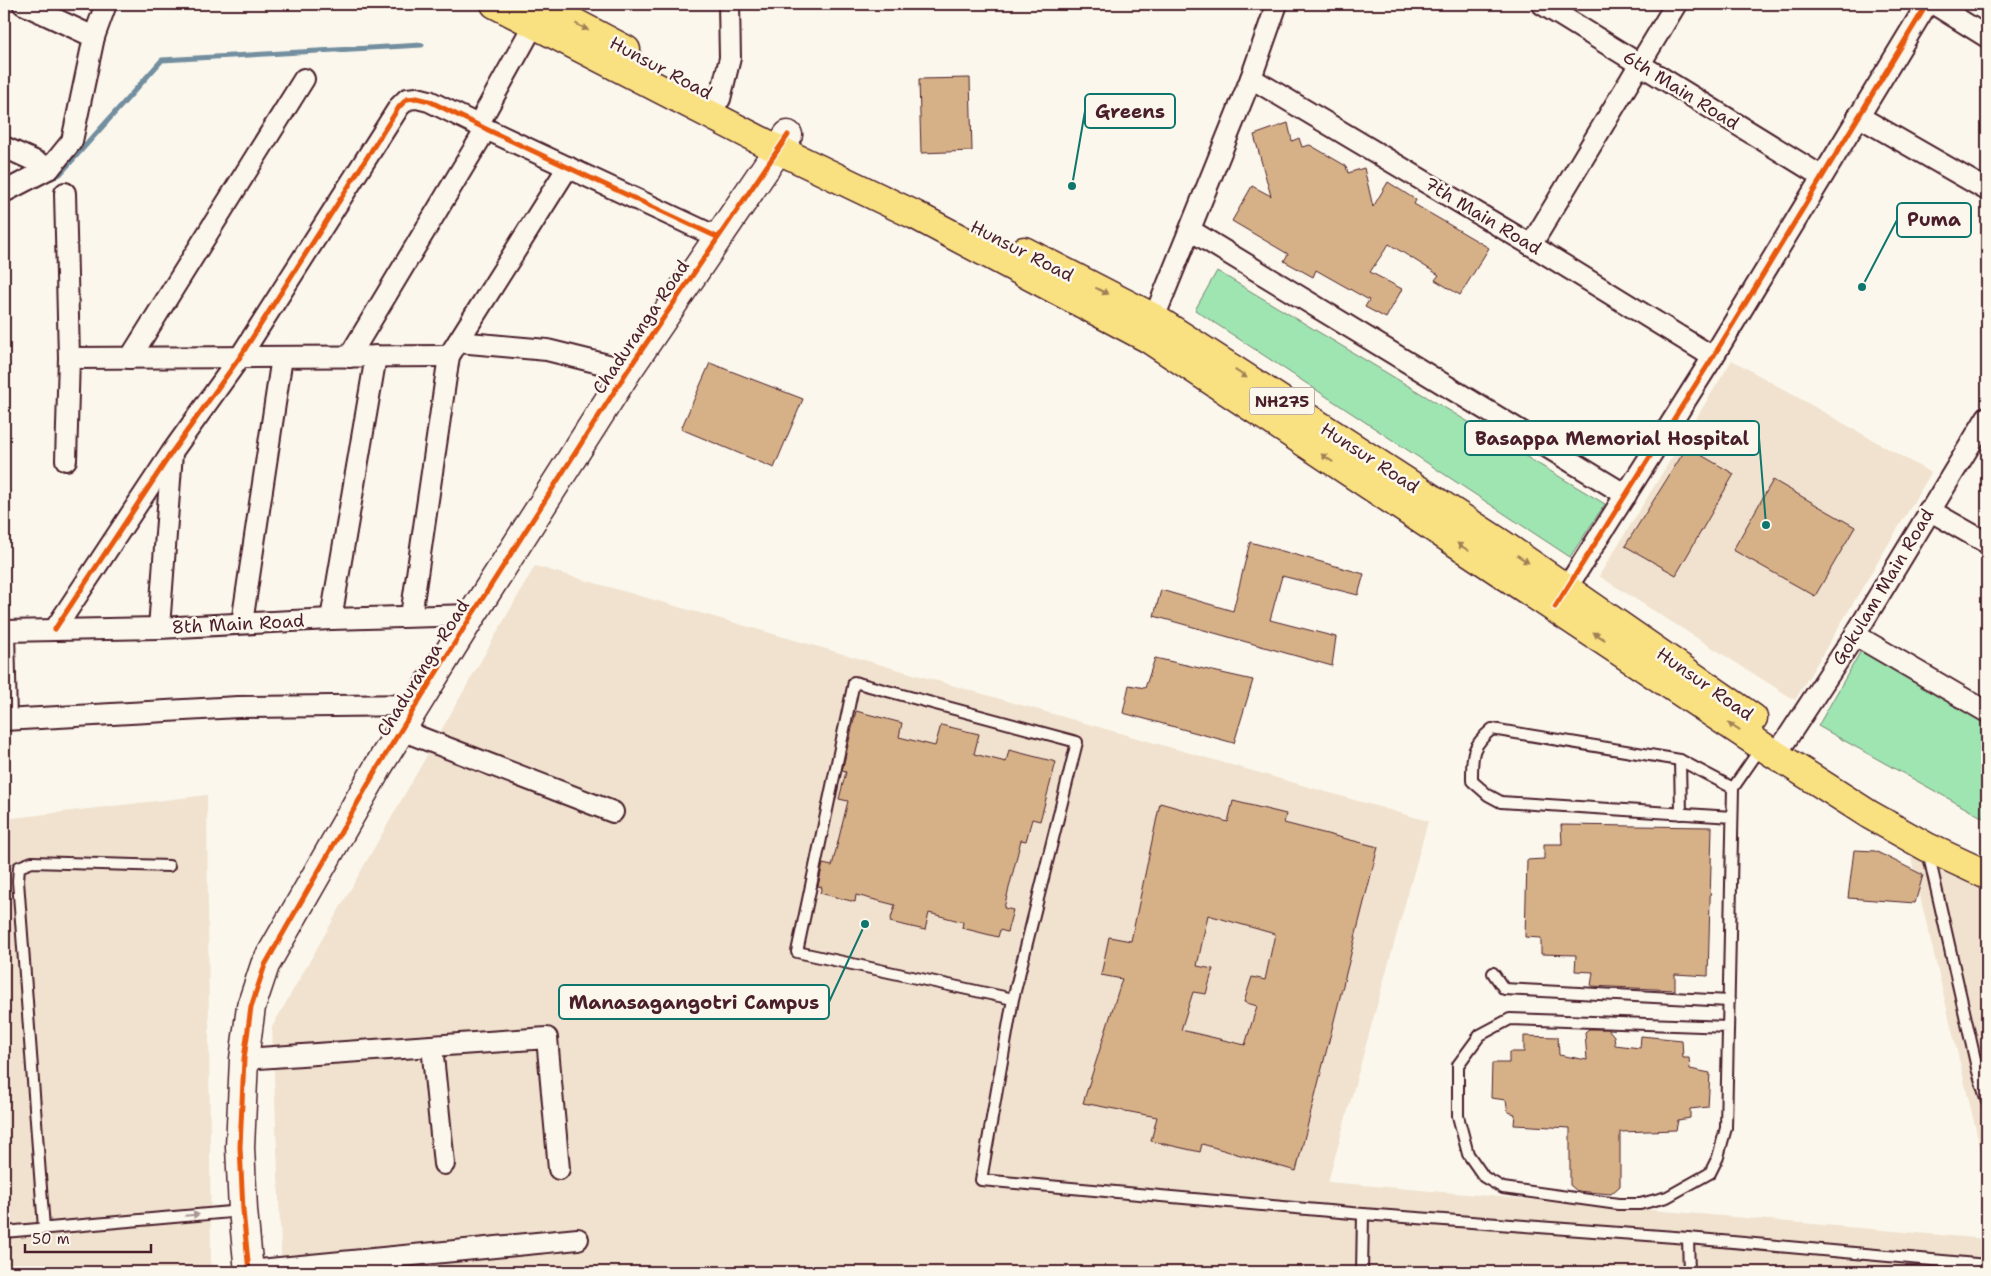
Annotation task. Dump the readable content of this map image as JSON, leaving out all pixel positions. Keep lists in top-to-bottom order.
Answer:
{
  "streets": {
    "main road": ["Hunsur Road", "NH275"],
    "street": [
      "6th Main Road",
      "7th Main Road",
      "Chaduranga Road",
      "Gokulam Main Road",
      "8th Main Road"
    ]
  },
  "crossings": [
    ["Hunsur Road", "Chaduranga Road"],
    ["Hunsur Road", "Gokulam Main Road"],
    ["Chaduranga Road", "8th Main Road"]
  ],
  "places": [
    "Greens",
    "Puma",
    "Basappa Memorial Hospital",
    "Manasagangotri Campus"
  ],
  "scale_bar": "50 m"
}
